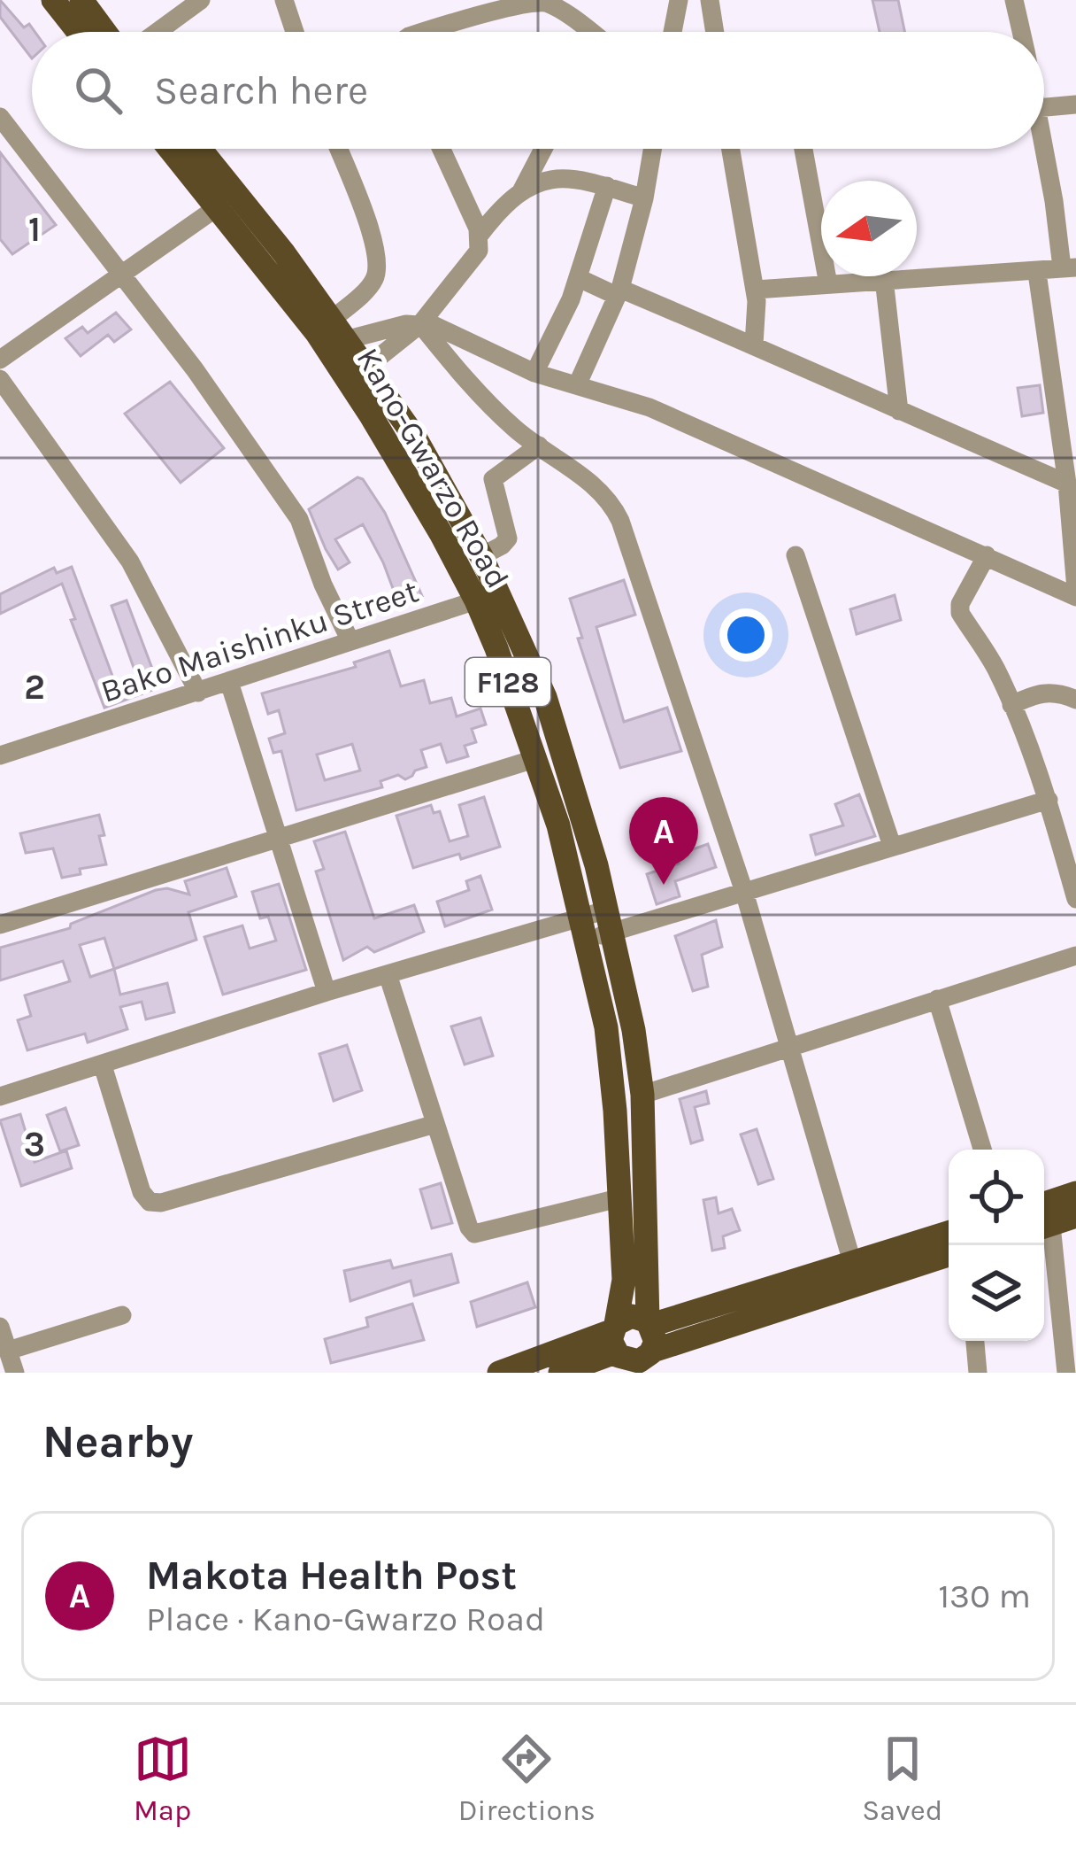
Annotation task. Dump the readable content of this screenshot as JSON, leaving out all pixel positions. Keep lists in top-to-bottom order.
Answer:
{
  "streets": {
    "main road": ["Kano-Gwarzo Road", "F128"],
    "street": ["Bako Maishinku Street"]
  },
  "crossings": [
    ["Kano-Gwarzo Road", "Bako Maishinku Street"],
    ["Kano-Gwarzo Road", "F128"]
  ],
  "north": "left",
  "page": {
    "search": "Search here",
    "pins": "A",
    "heading": "Nearby",
    "list": [
      {
        "mark": "A",
        "name": "Makota Health Post",
        "note": "Place · Kano-Gwarzo Road",
        "value": "130 m"
      }
    ],
    "nav": ["Map", "Directions", "Saved"]
  },
  "grid": {
    "rows": ["1", "2", "3"]
  }
}
